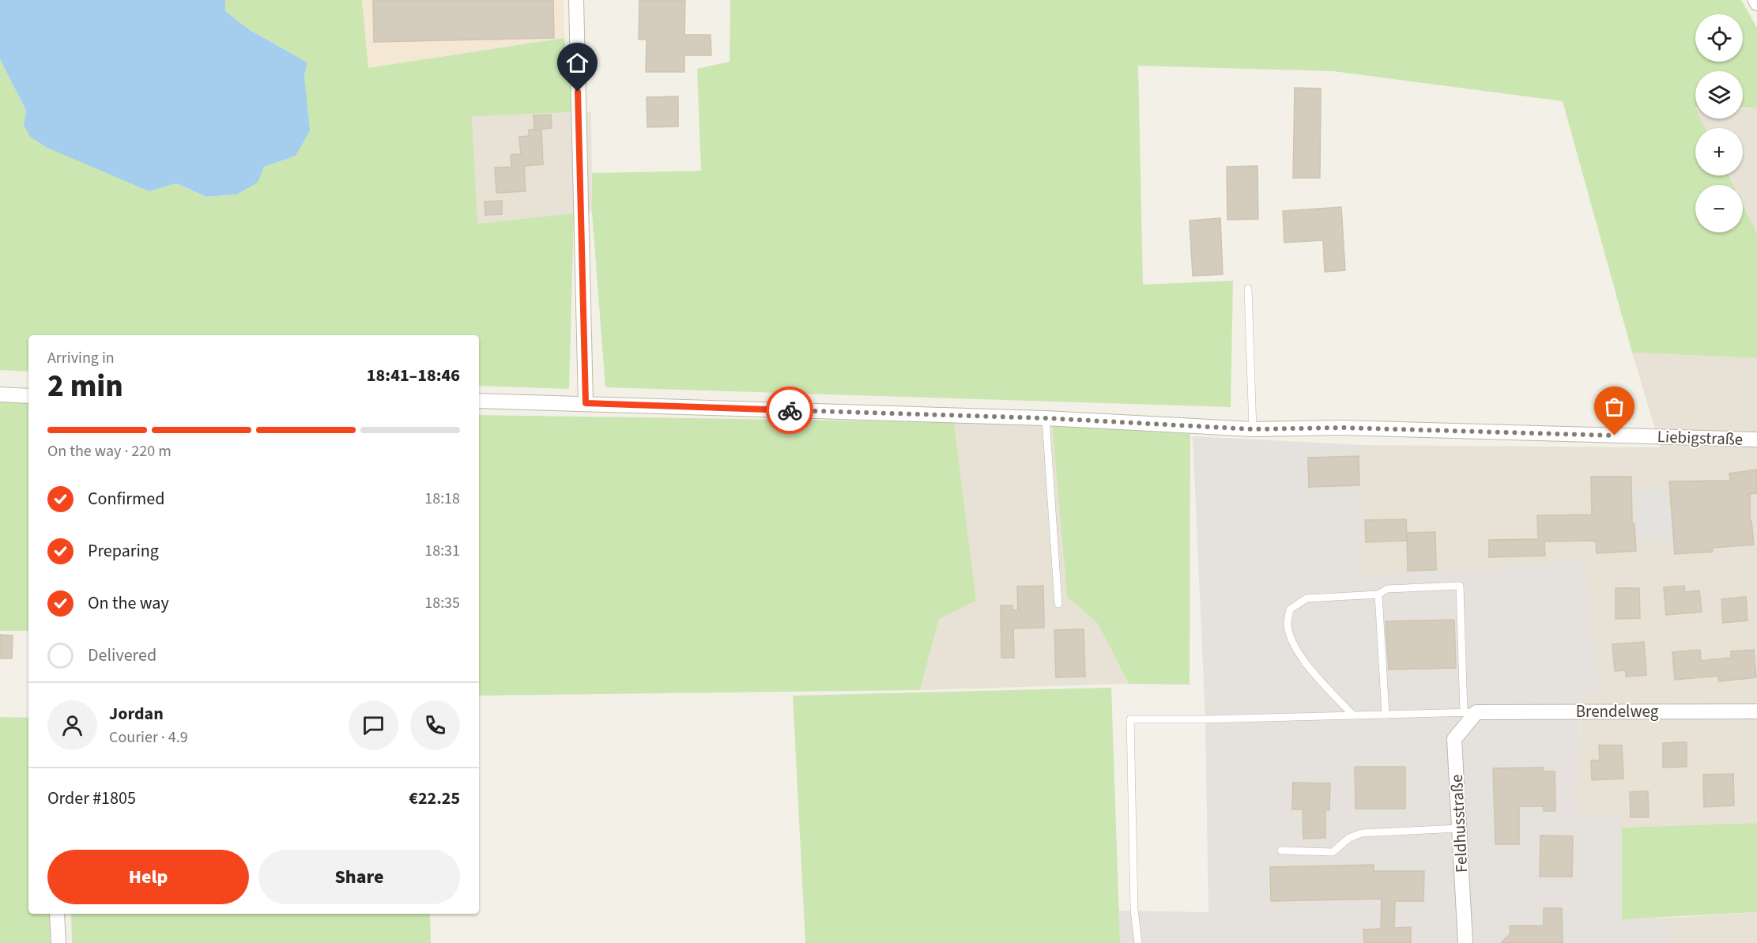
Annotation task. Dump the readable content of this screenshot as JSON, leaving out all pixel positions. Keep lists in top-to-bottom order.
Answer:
{
  "streets": {
    "street": ["Liebigstraße", "Brendelweg", "Feldhusstraße"]
  },
  "crossings": [
    ["Brendelweg", "Feldhusstraße"]
  ],
  "page": {
    "map_buttons": ["+", "−"],
    "heading": ["2 min", "Arriving in", "18:41–18:46"],
    "panel": [
      "Jordan",
      "Courier · 4.9",
      "Order #1805",
      "€22.25"
    ],
    "bar": "On the way · 220 m",
    "list": [
      ["Confirmed", "18:18"],
      ["Preparing", "18:31"],
      ["On the way", "18:35"],
      "Delivered"
    ],
    "buttons": ["Help", "Share"]
  }
}
